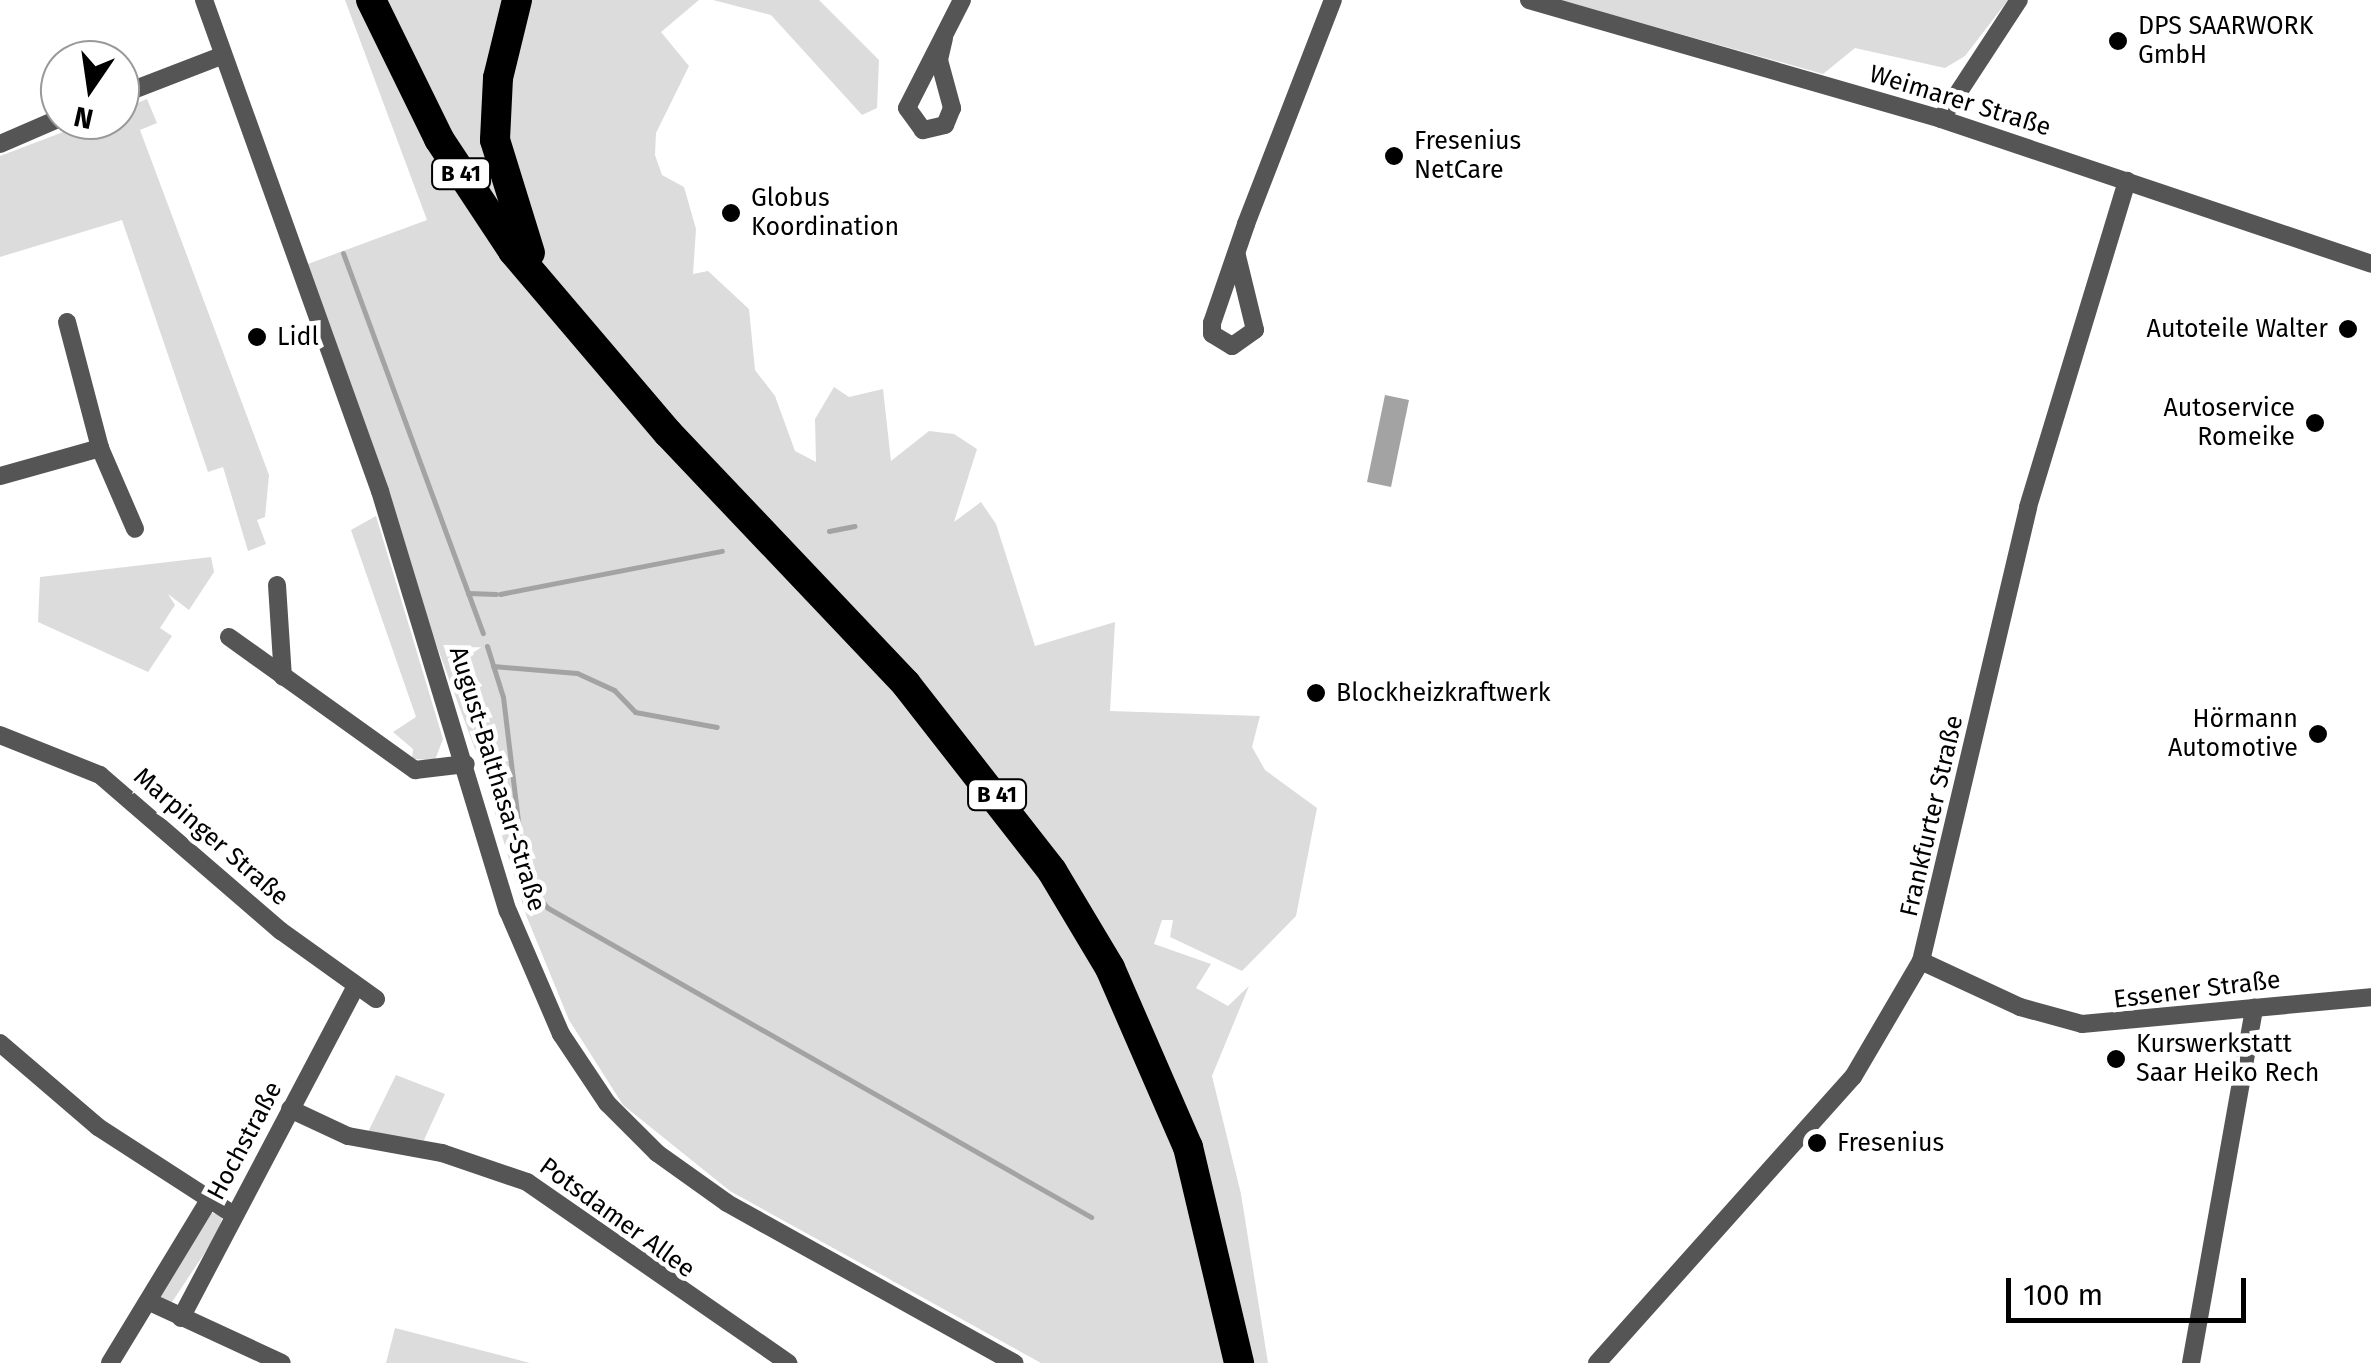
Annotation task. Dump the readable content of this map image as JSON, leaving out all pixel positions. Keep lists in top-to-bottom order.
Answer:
{
  "streets": {
    "highway": ["B 41"],
    "street": [
      "Weimarer Straße",
      "August-Balthasar-Straße",
      "Frankfurter Straße",
      "Marpinger Straße",
      "Essener Straße",
      "Hochstraße",
      "Potsdamer Allee"
    ]
  },
  "crossings": [
    ["Weimarer Straße", "Frankfurter Straße"],
    ["Frankfurter Straße", "Essener Straße"],
    ["Marpinger Straße", "Hochstraße"],
    ["Hochstraße", "Potsdamer Allee"]
  ],
  "places": [
    "DPS SAARWORK GmbH",
    "Fresenius NetCare",
    "Globus Koordination",
    "Autoteile Walter",
    "Lidl",
    "Autoservice Romeike",
    "Blockheizkraftwerk",
    "Hörmann Automotive",
    "Kurswerkstatt Saar Heiko Rech",
    "Fresenius"
  ],
  "scale_bar": "100 m",
  "north": "bottom"
}
